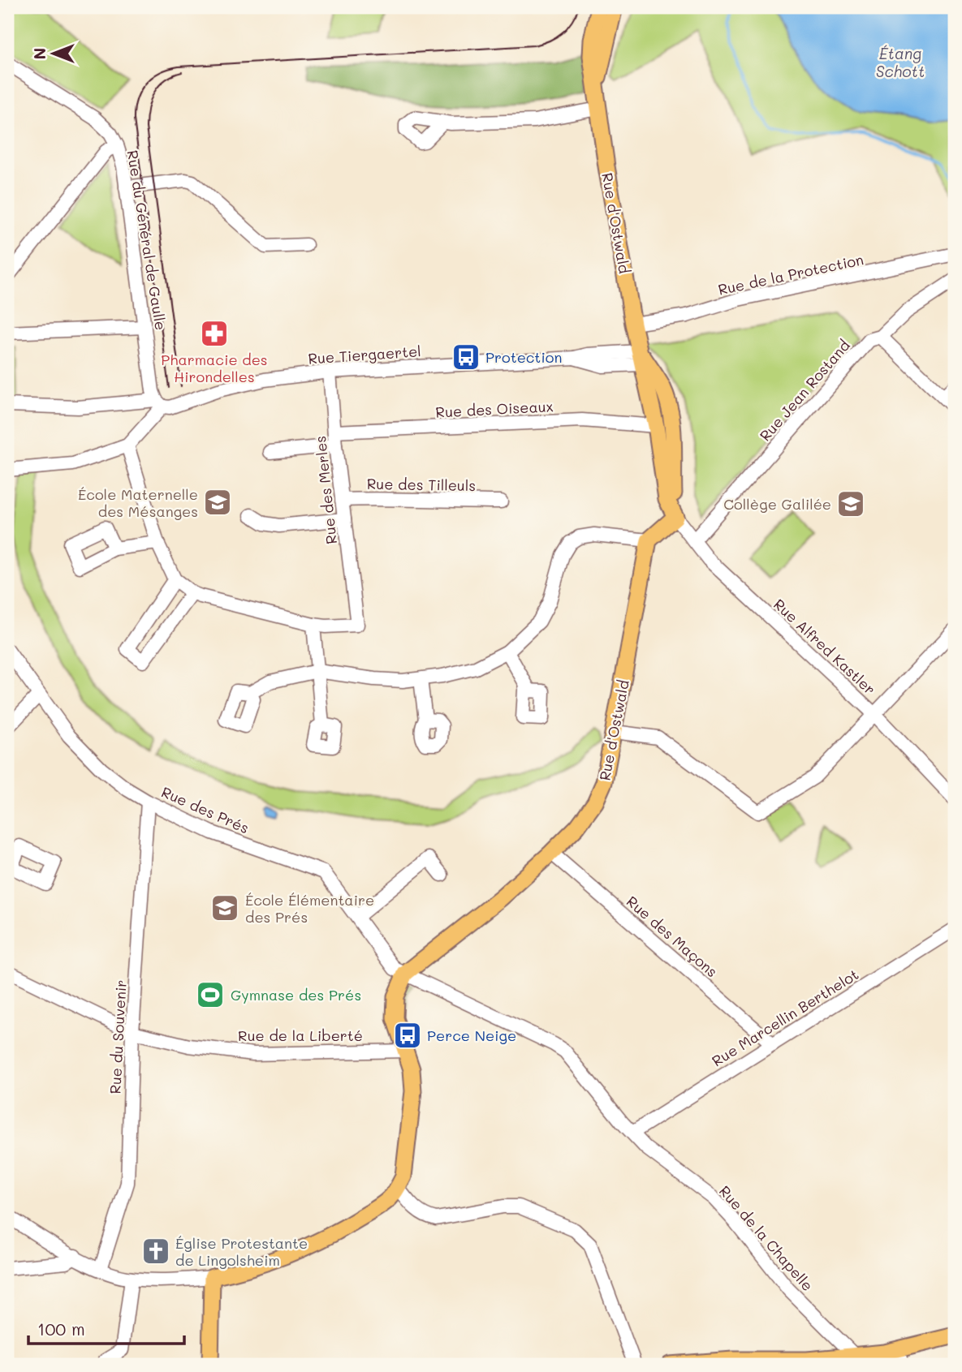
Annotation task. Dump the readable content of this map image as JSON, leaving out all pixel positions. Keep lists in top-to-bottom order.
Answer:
{
  "streets": {
    "main road": ["Rue d'Ostwald"],
    "street": [
      "Rue du Général de Gaulle",
      "Rue de la Protection",
      "Rue Tiergaertel",
      "Rue Jean Rostand",
      "Rue des Oiseaux",
      "Rue des Tilleuls",
      "Rue des Merles",
      "Rue Alfred Kastler",
      "Rue des Prés",
      "Rue des Maçons",
      "Rue Marcellin Berthelot",
      "Rue de la Liberté",
      "Rue du Souvenir",
      "Rue de la Chapelle"
    ]
  },
  "crossings": [
    ["Rue d'Ostwald", "Rue de la Protection"],
    ["Rue d'Ostwald", "Rue Tiergaertel"],
    ["Rue d'Ostwald", "Rue des Oiseaux"],
    ["Rue d'Ostwald", "Rue Alfred Kastler"],
    ["Rue d'Ostwald", "Rue des Prés"],
    ["Rue d'Ostwald", "Rue des Maçons"],
    ["Rue d'Ostwald", "Rue de la Chapelle"],
    ["Rue du Général de Gaulle", "Rue Tiergaertel"],
    ["Rue Tiergaertel", "Rue des Merles"],
    ["Rue Jean Rostand", "Rue Alfred Kastler"],
    ["Rue des Oiseaux", "Rue des Merles"],
    ["Rue des Tilleuls", "Rue des Merles"],
    ["Rue des Prés", "Rue du Souvenir"],
    ["Rue des Prés", "Rue de la Chapelle"],
    ["Rue des Maçons", "Rue Marcellin Berthelot"],
    ["Rue Marcellin Berthelot", "Rue de la Chapelle"],
    ["Rue de la Liberté", "Rue du Souvenir"]
  ],
  "water": ["Étang Schott"],
  "places": {
    "pharmacy": ["Pharmacie des Hirondelles"],
    "bus stop": ["Protection", "Perce Neige"],
    "school or university": ["École Maternelle des Mésanges", "Collège Galilée", "École Élémentaire des Prés"],
    "sports": ["Gymnase des Prés"],
    "church": ["Église Protestante de Lingolsheim"]
  },
  "scale_bar": "100 m",
  "north": "left"
}
